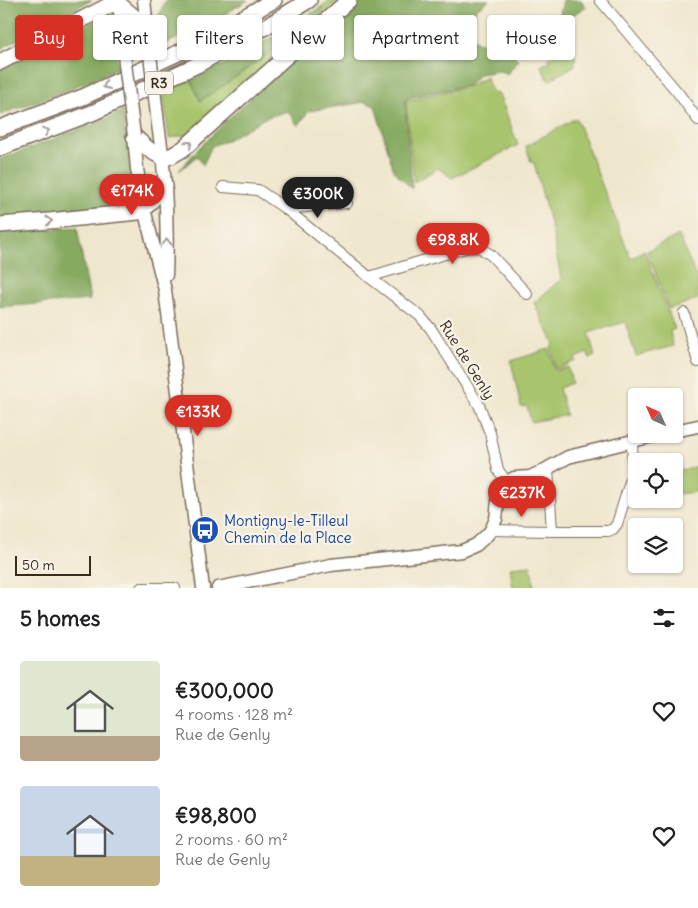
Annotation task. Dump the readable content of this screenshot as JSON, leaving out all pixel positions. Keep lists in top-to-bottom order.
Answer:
{
  "streets": {
    "highway": ["R3"],
    "street": ["Rue de Genly"]
  },
  "places": {
    "bus stop": ["Montigny-le-Tilleul Chemin de la Place"]
  },
  "scale_bar": "50 m",
  "north": "top left",
  "page": {
    "chip": [
      "Buy",
      "Rent",
      "Filters",
      "New",
      "Apartment",
      "House"
    ],
    "price": [
      "€174K",
      "€300K",
      "€98.8K",
      "€133K",
      "€237K"
    ],
    "scale": "50 m",
    "heading": "5 homes",
    "list": [
      {
        "name": "€300,000",
        "note": "4 rooms · 128 m² · Rue de Genly"
      },
      {
        "name": "€98,800",
        "note": "2 rooms · 60 m² · Rue de Genly"
      }
    ]
  }
}
